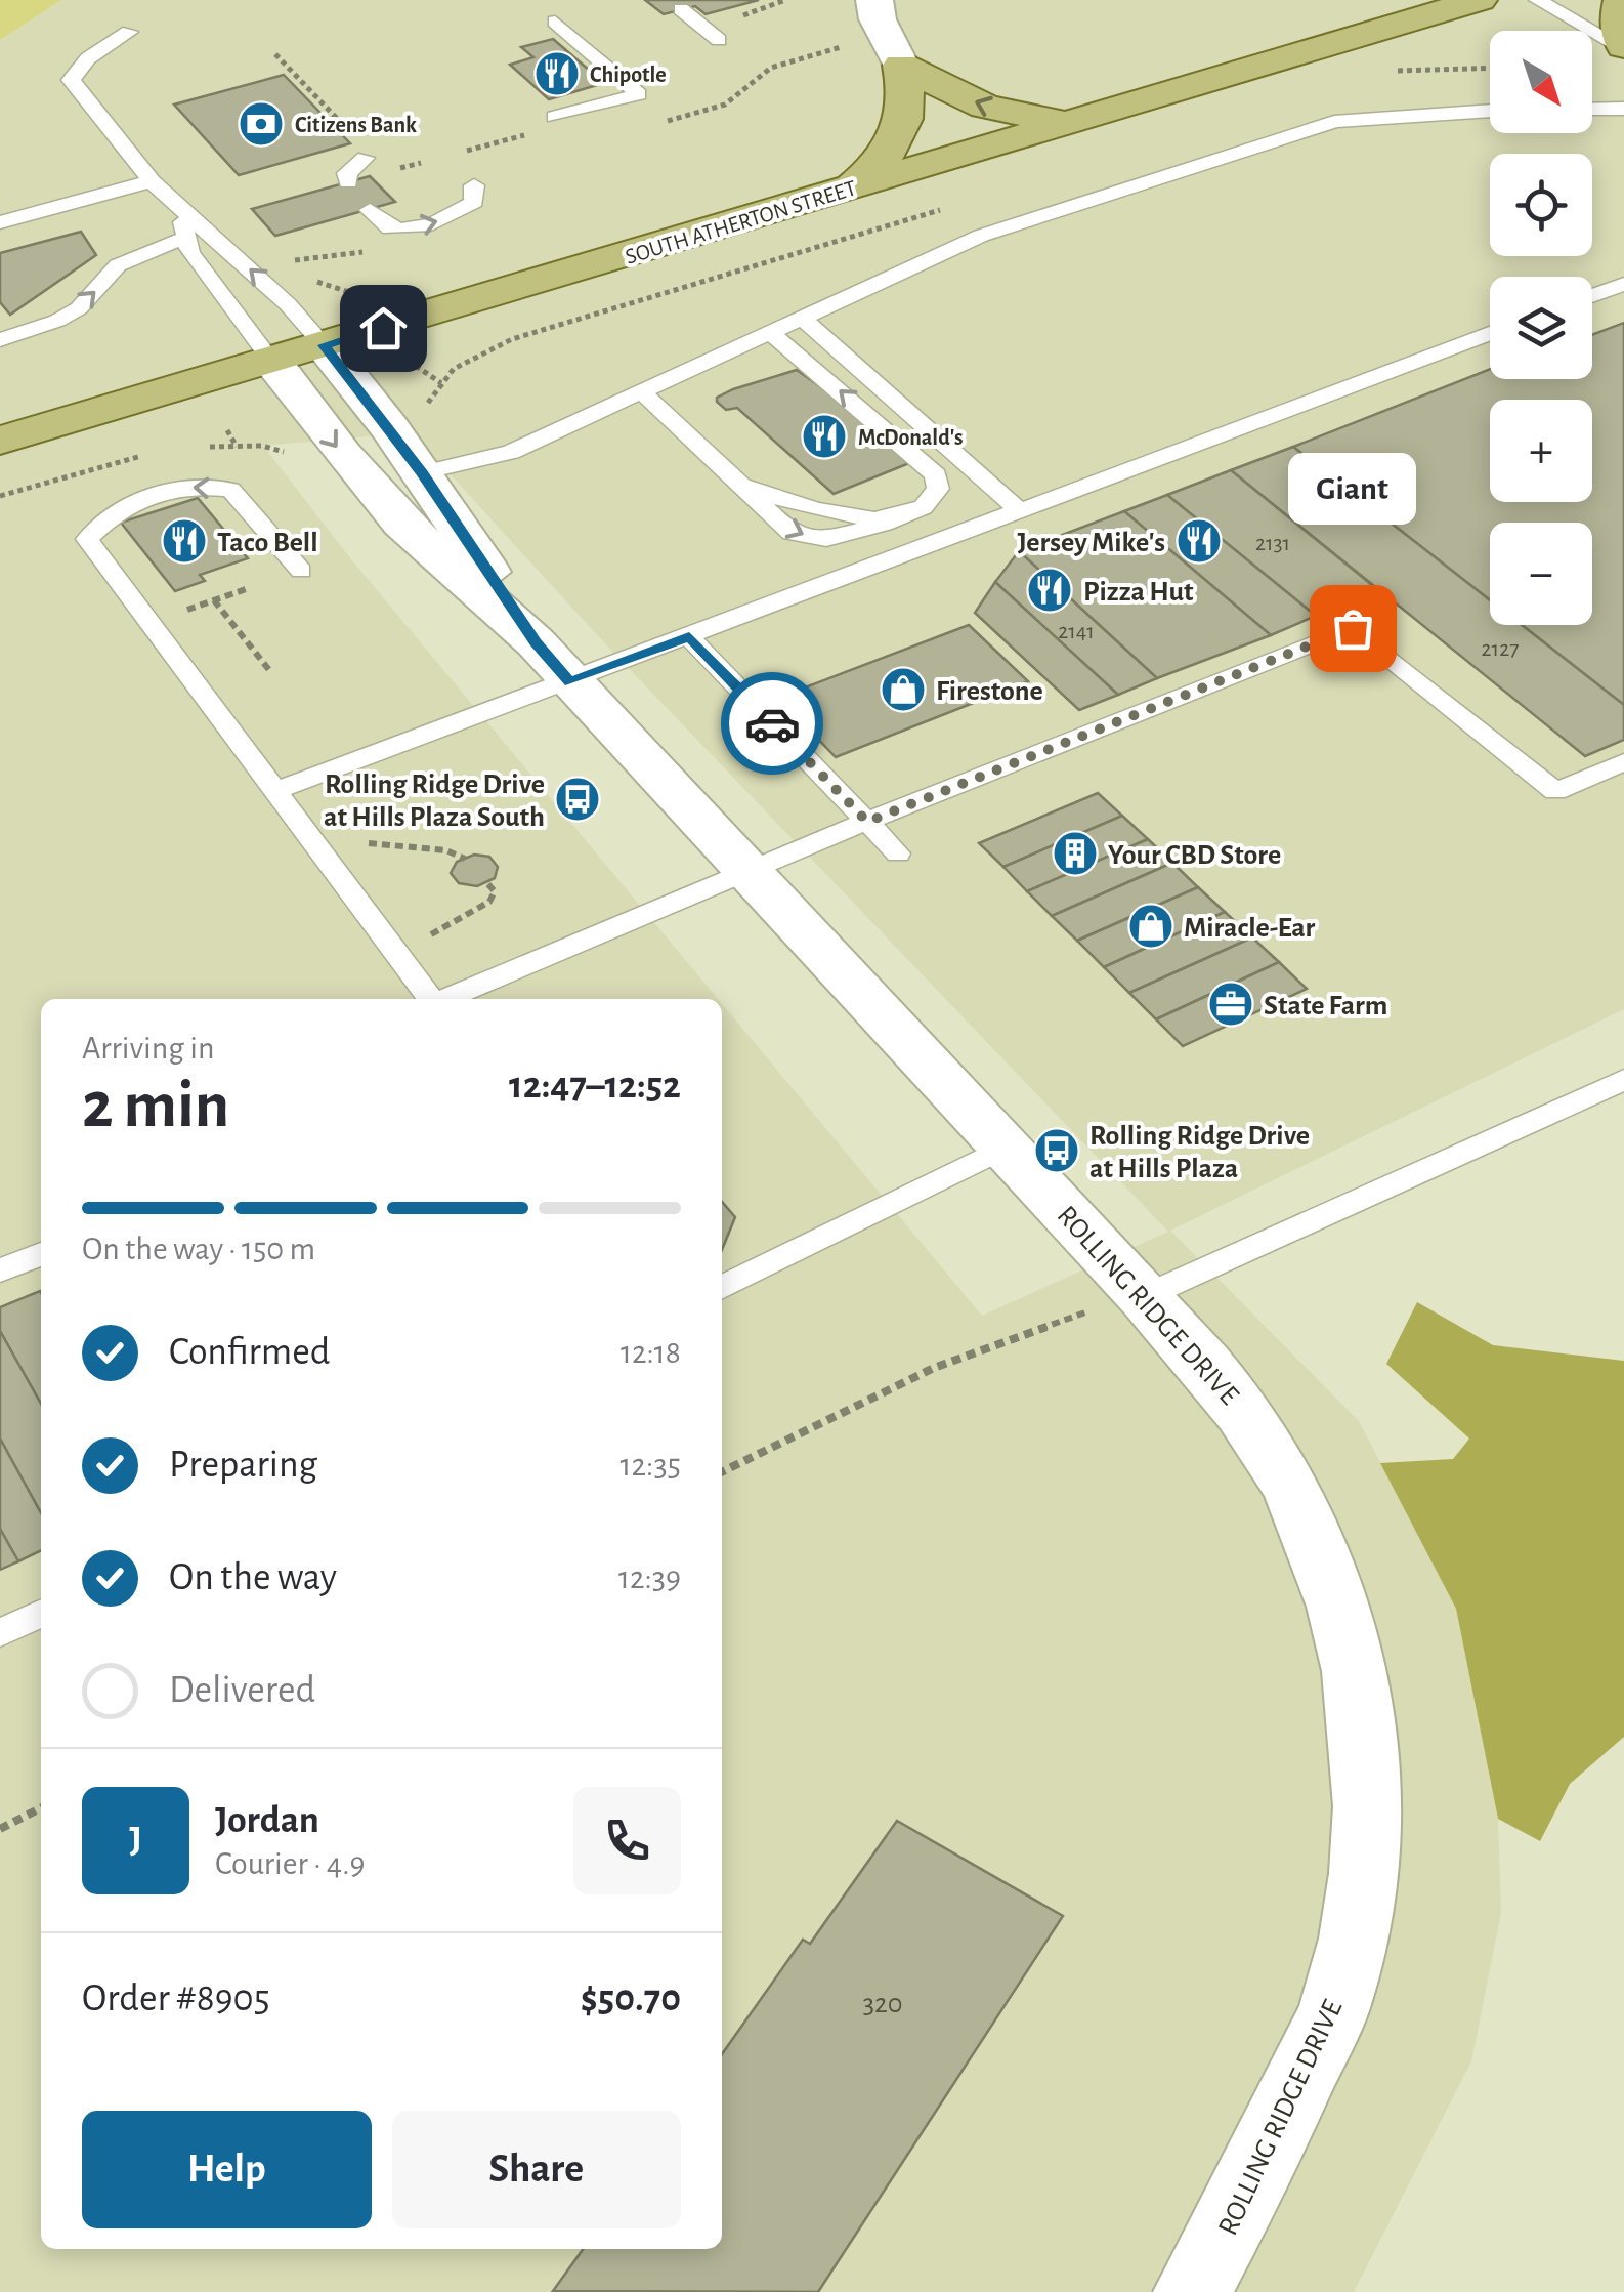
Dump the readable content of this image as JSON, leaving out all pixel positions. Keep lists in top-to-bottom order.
{
  "streets": {
    "main road": ["SOUTH ATHERTON STREET"],
    "street": ["ROLLING RIDGE DRIVE"]
  },
  "crossings": [
    ["SOUTH ATHERTON STREET", "ROLLING RIDGE DRIVE"]
  ],
  "places": {
    "restaurant": [
      "Chipotle",
      "McDonald's",
      "Taco Bell",
      "Jersey Mike's",
      "Pizza Hut"
    ],
    "bank": ["Citizens Bank"],
    "other": ["Giant"],
    "shop": ["Firestone", "Miracle-Ear"],
    "bus stop": ["Rolling Ridge Drive at Hills Plaza South", "Rolling Ridge Drive at Hills Plaza"],
    "building": ["Your CBD Store"],
    "office": ["State Farm"]
  },
  "house_numbers": [
    "2131",
    "2141",
    "2127",
    "320"
  ],
  "north": "bottom right",
  "page": {
    "map_buttons": ["+", "−"],
    "bubble": "Giant",
    "heading": ["2 min", "Arriving in", "12:47–12:52"],
    "panel": [
      "Jordan",
      "Courier · 4.9",
      "Order #8905",
      "$50.70"
    ],
    "bar": "On the way · 150 m",
    "list": [
      ["Confirmed", "12:18"],
      ["Preparing", "12:35"],
      ["On the way", "12:39"],
      "Delivered"
    ],
    "round": "J",
    "buttons": ["Help", "Share"]
  }
}
